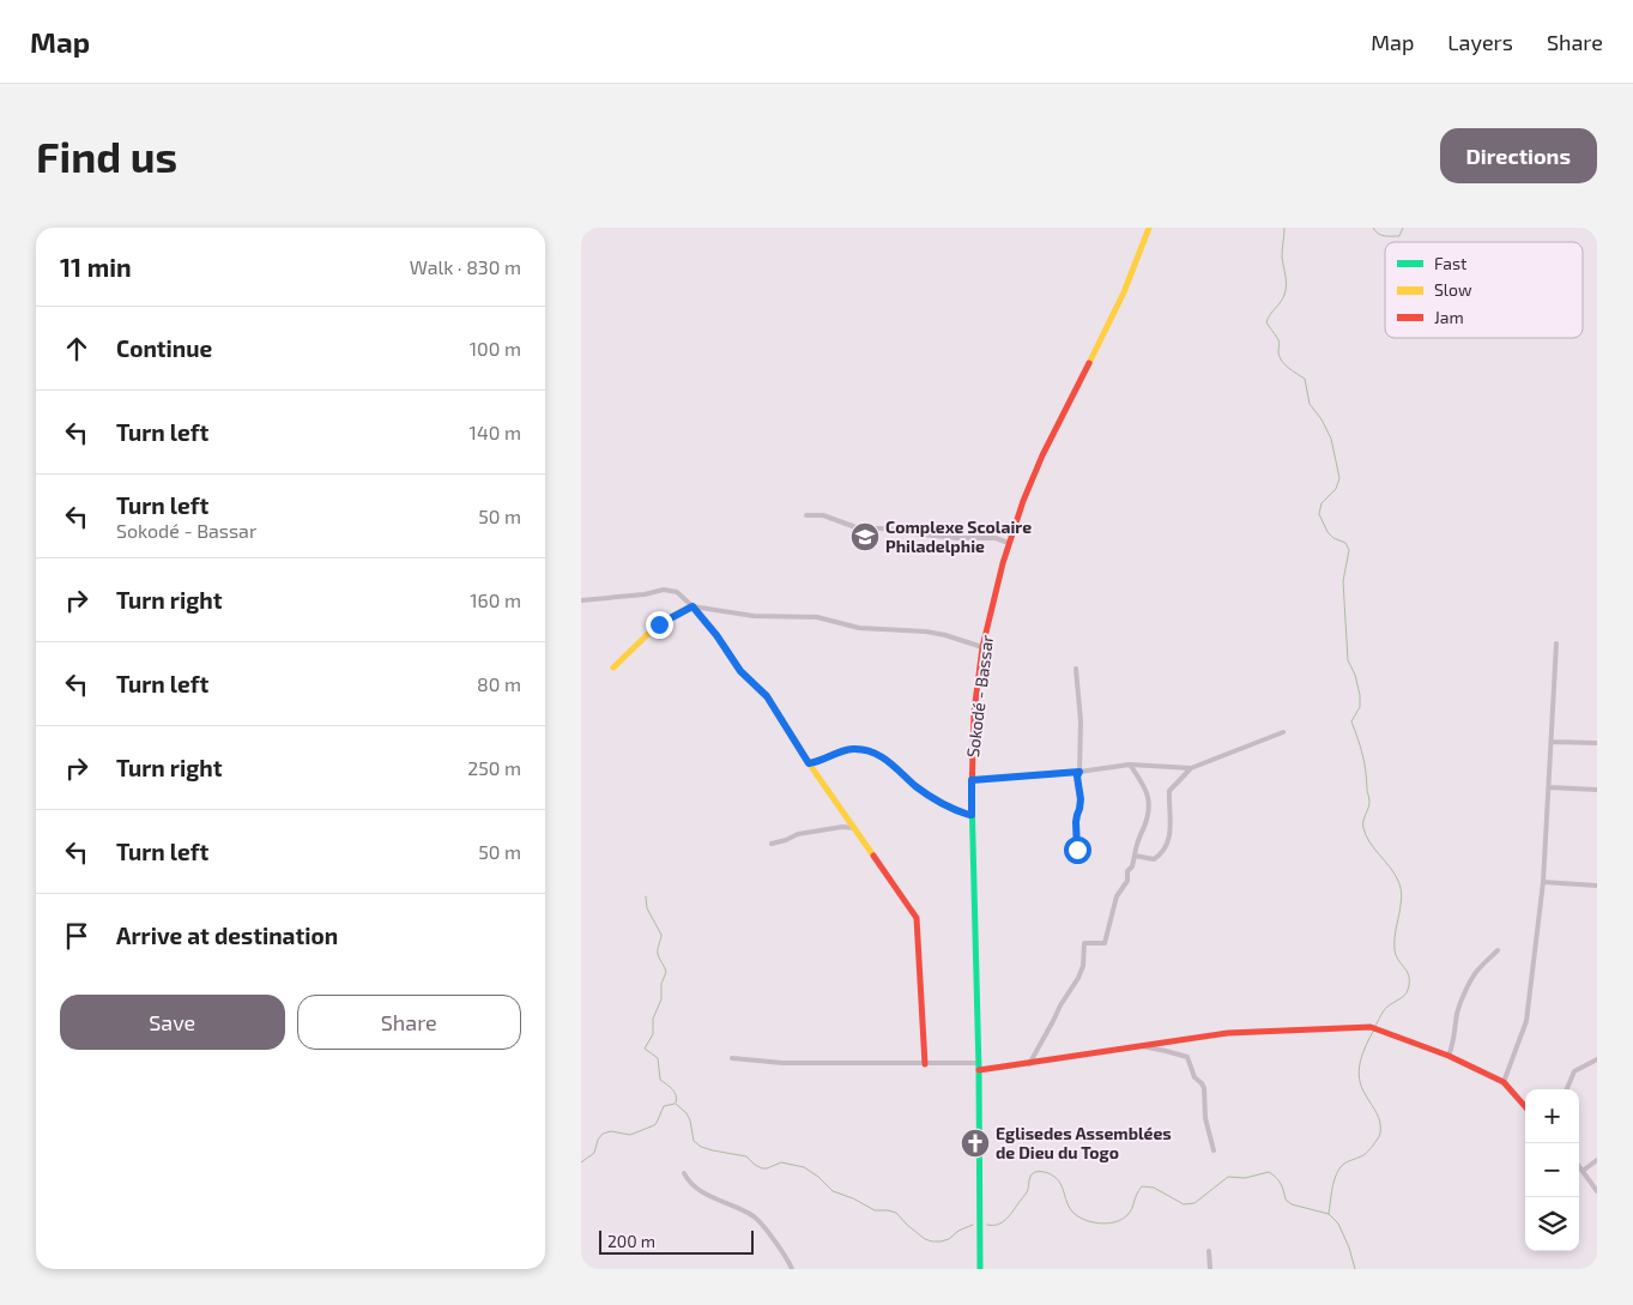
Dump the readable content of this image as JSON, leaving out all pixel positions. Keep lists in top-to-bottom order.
{
  "streets": {
    "street": ["Sokodé - Bassar"]
  },
  "places": {
    "school or university": ["Complexe Scolaire Philadelphie"],
    "church": ["Eglisedes Assemblées de Dieu du Togo"]
  },
  "legend": ["Fast", "Slow", "Jam"],
  "scale_bar": "200 m",
  "page": {
    "header": "Map",
    "nav": ["Map", "Layers", "Share"],
    "buttons": [
      "Directions",
      ["Save", "Share"]
    ],
    "title": "Find us",
    "heading": ["11 min", "Walk · 830 m"],
    "list": [
      ["Continue", "100 m"],
      ["Turn left", "140 m"],
      ["Turn left", "Sokodé - Bassar", "50 m"],
      ["Turn right", "160 m"],
      ["Turn left", "80 m"],
      ["Turn right", "250 m"],
      ["Turn left", "50 m"],
      "Arrive at destination"
    ],
    "map_buttons": ["+", "−"],
    "scale": "200 m"
  }
}
